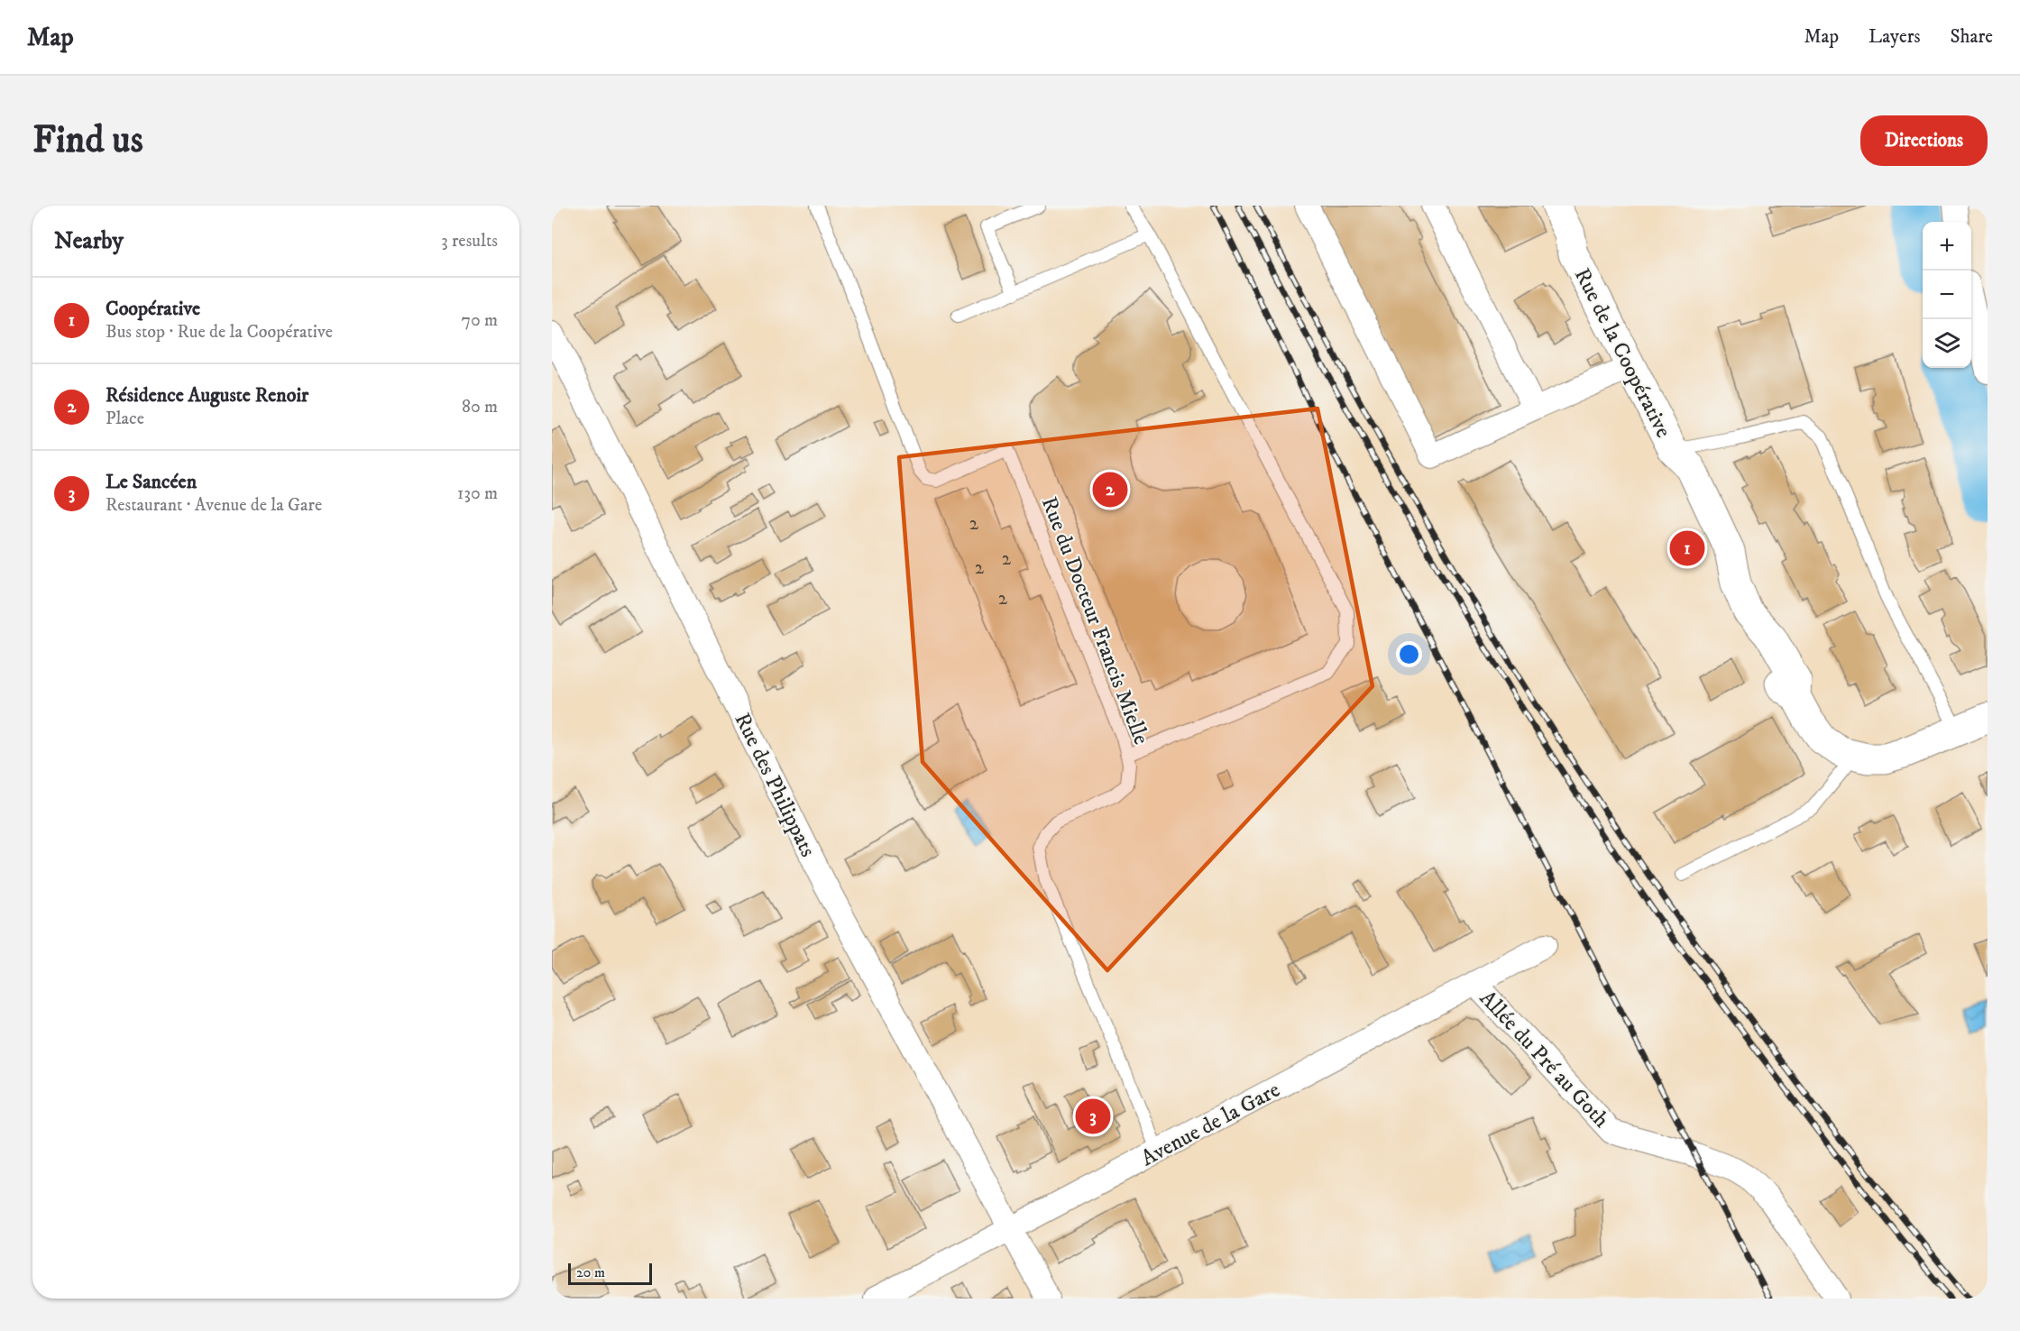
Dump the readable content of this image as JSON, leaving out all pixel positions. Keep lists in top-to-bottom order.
{
  "streets": {
    "street": [
      "Rue de la Coopérative",
      "Rue des Philippats",
      "Allée du Pré au Goth",
      "Avenue de la Gare"
    ],
    "lane": ["Rue du Docteur Francis Mielle"]
  },
  "crossings": [
    ["Rue du Docteur Francis Mielle", "Avenue de la Gare"],
    ["Rue des Philippats", "Avenue de la Gare"],
    ["Allée du Pré au Goth", "Avenue de la Gare"]
  ],
  "house_numbers": [
    "2",
    "2",
    "2",
    "2"
  ],
  "scale_bar": "20 m",
  "page": {
    "header": "Map",
    "nav": ["Map", "Layers", "Share"],
    "buttons": "Directions",
    "title": "Find us",
    "heading": ["Nearby", "3 results"],
    "map_buttons": ["+", "−"],
    "list": [
      {
        "mark": "1",
        "name": "Coopérative",
        "note": "Bus stop · Rue de la Coopérative",
        "value": "70 m"
      },
      {
        "mark": "2",
        "name": "Résidence Auguste Renoir",
        "note": "Place",
        "value": "80 m"
      },
      {
        "mark": "3",
        "name": "Le Sancéen",
        "note": "Restaurant · Avenue de la Gare",
        "value": "130 m"
      }
    ],
    "pins": ["2", "1", "3"],
    "scale": "20 m"
  }
}
